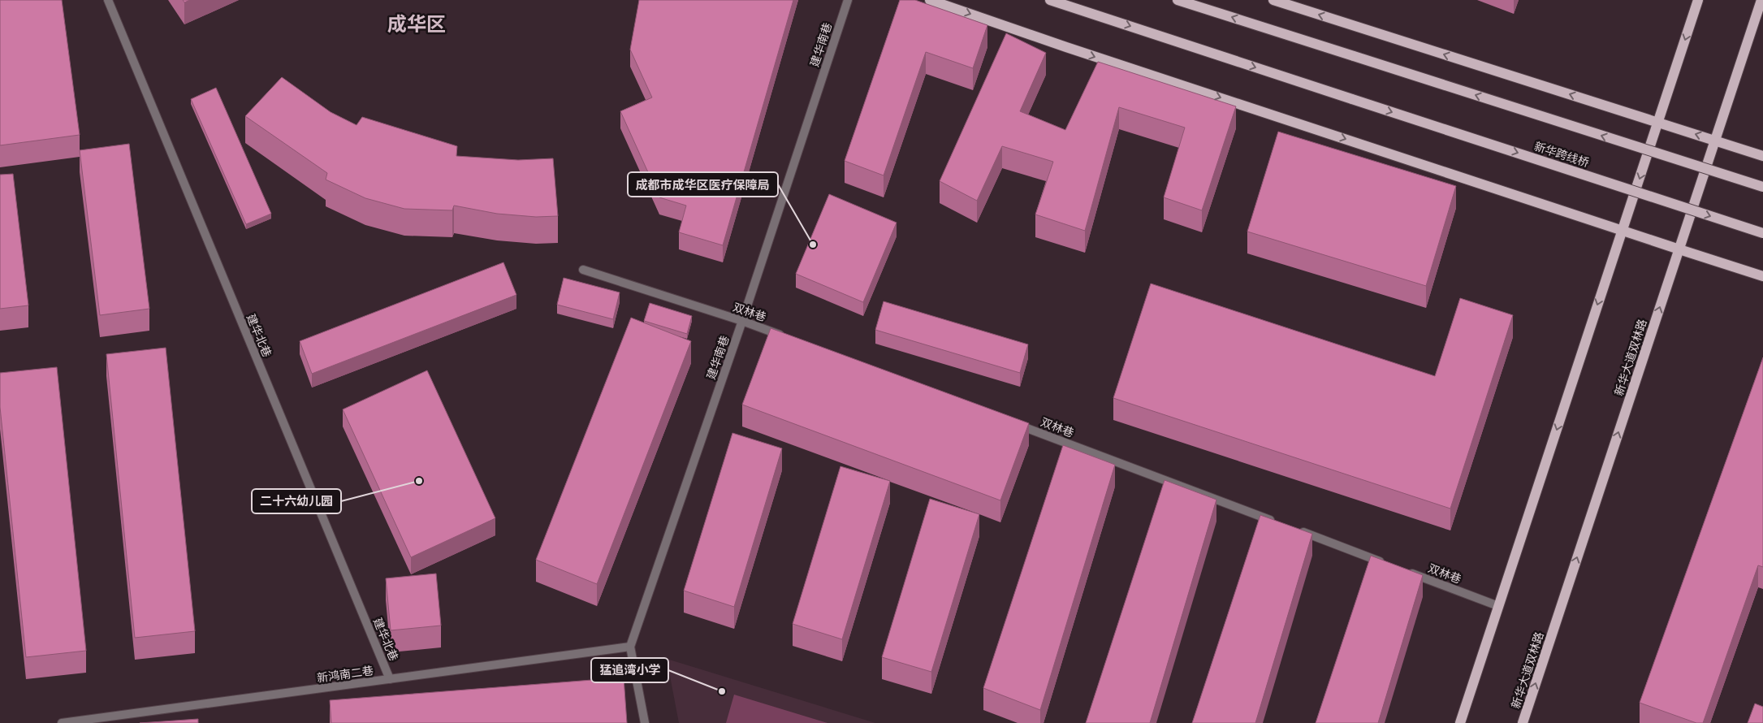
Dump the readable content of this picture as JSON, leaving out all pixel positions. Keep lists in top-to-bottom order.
{
  "streets": {
    "main road": ["新华跨线桥", "新华大道双林路"],
    "street": [
      "建华南巷",
      "双林巷",
      "建华北巷",
      "新鸿南二巷"
    ]
  },
  "crossings": [
    ["建华南巷", "双林巷"],
    ["建华南巷", "新鸿南二巷"],
    ["建华北巷", "新鸿南二巷"]
  ],
  "districts": ["成华区"],
  "places": ["成都市成华区医疗保障局", "二十六幼儿园", "猛追湾小学"]
}
